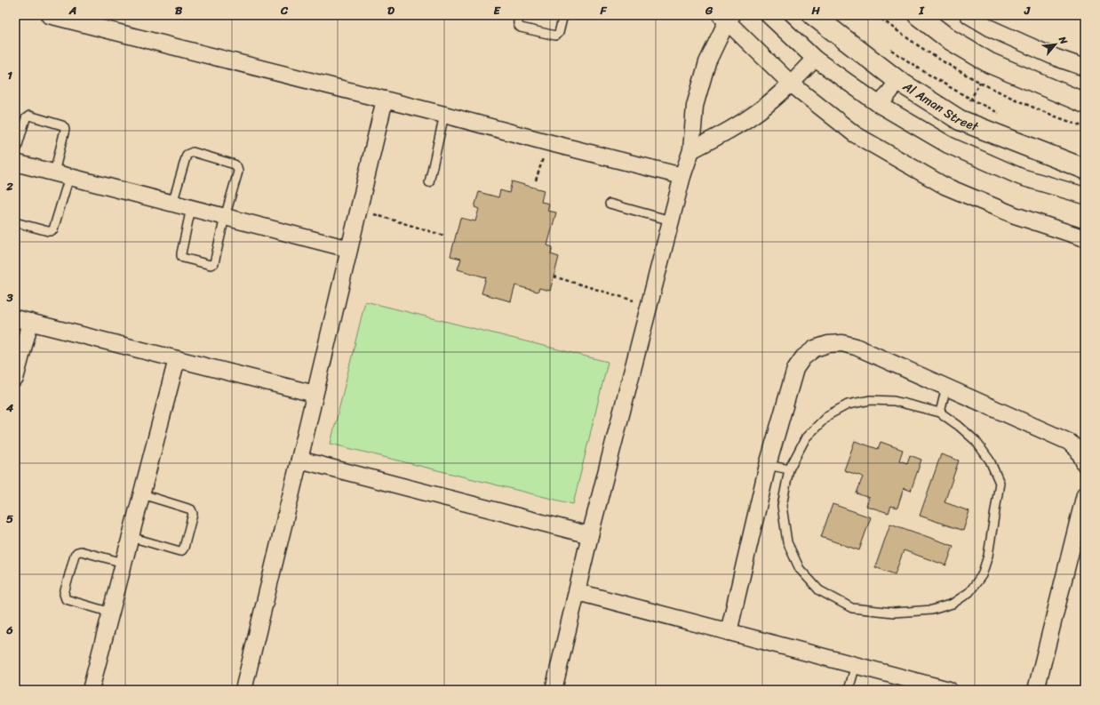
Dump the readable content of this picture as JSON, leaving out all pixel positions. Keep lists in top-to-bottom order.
{
  "streets": {
    "street": ["Al Aman Street"]
  },
  "north": "top right",
  "grid": {
    "columns": [
      "A",
      "B",
      "C",
      "D",
      "E",
      "F",
      "G",
      "H",
      "I",
      "J"
    ],
    "rows": [
      "1",
      "2",
      "3",
      "4",
      "5",
      "6"
    ]
  }
}
